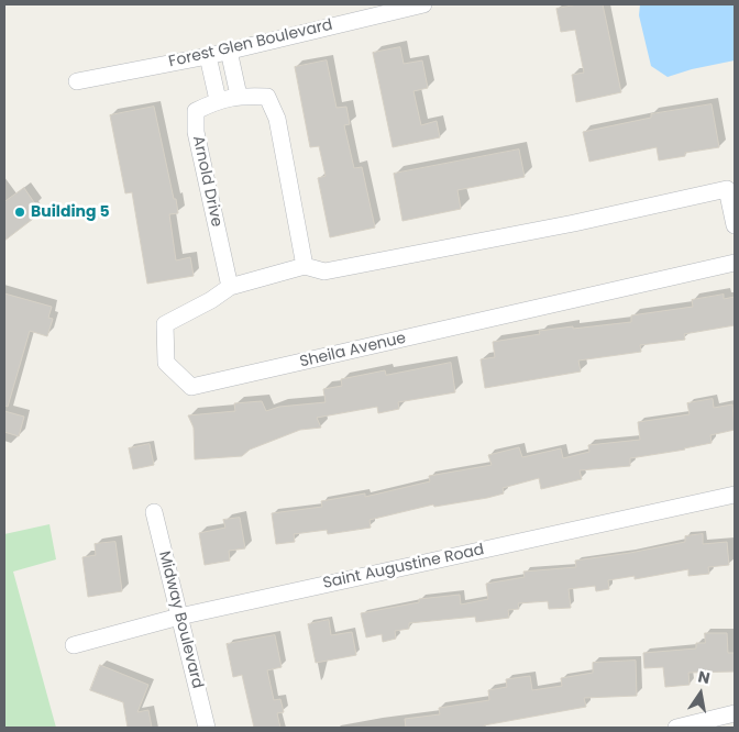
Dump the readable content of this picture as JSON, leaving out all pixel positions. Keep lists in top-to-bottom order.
{
  "streets": {
    "street": [
      "Forest Glen Boulevard",
      "Arnold Drive",
      "Sheila Avenue",
      "Saint Augustine Road",
      "Midway Boulevard"
    ]
  },
  "crossings": [
    ["Arnold Drive", "Sheila Avenue"],
    ["Saint Augustine Road", "Midway Boulevard"]
  ],
  "places": ["Building 5"],
  "north": "top"
}
